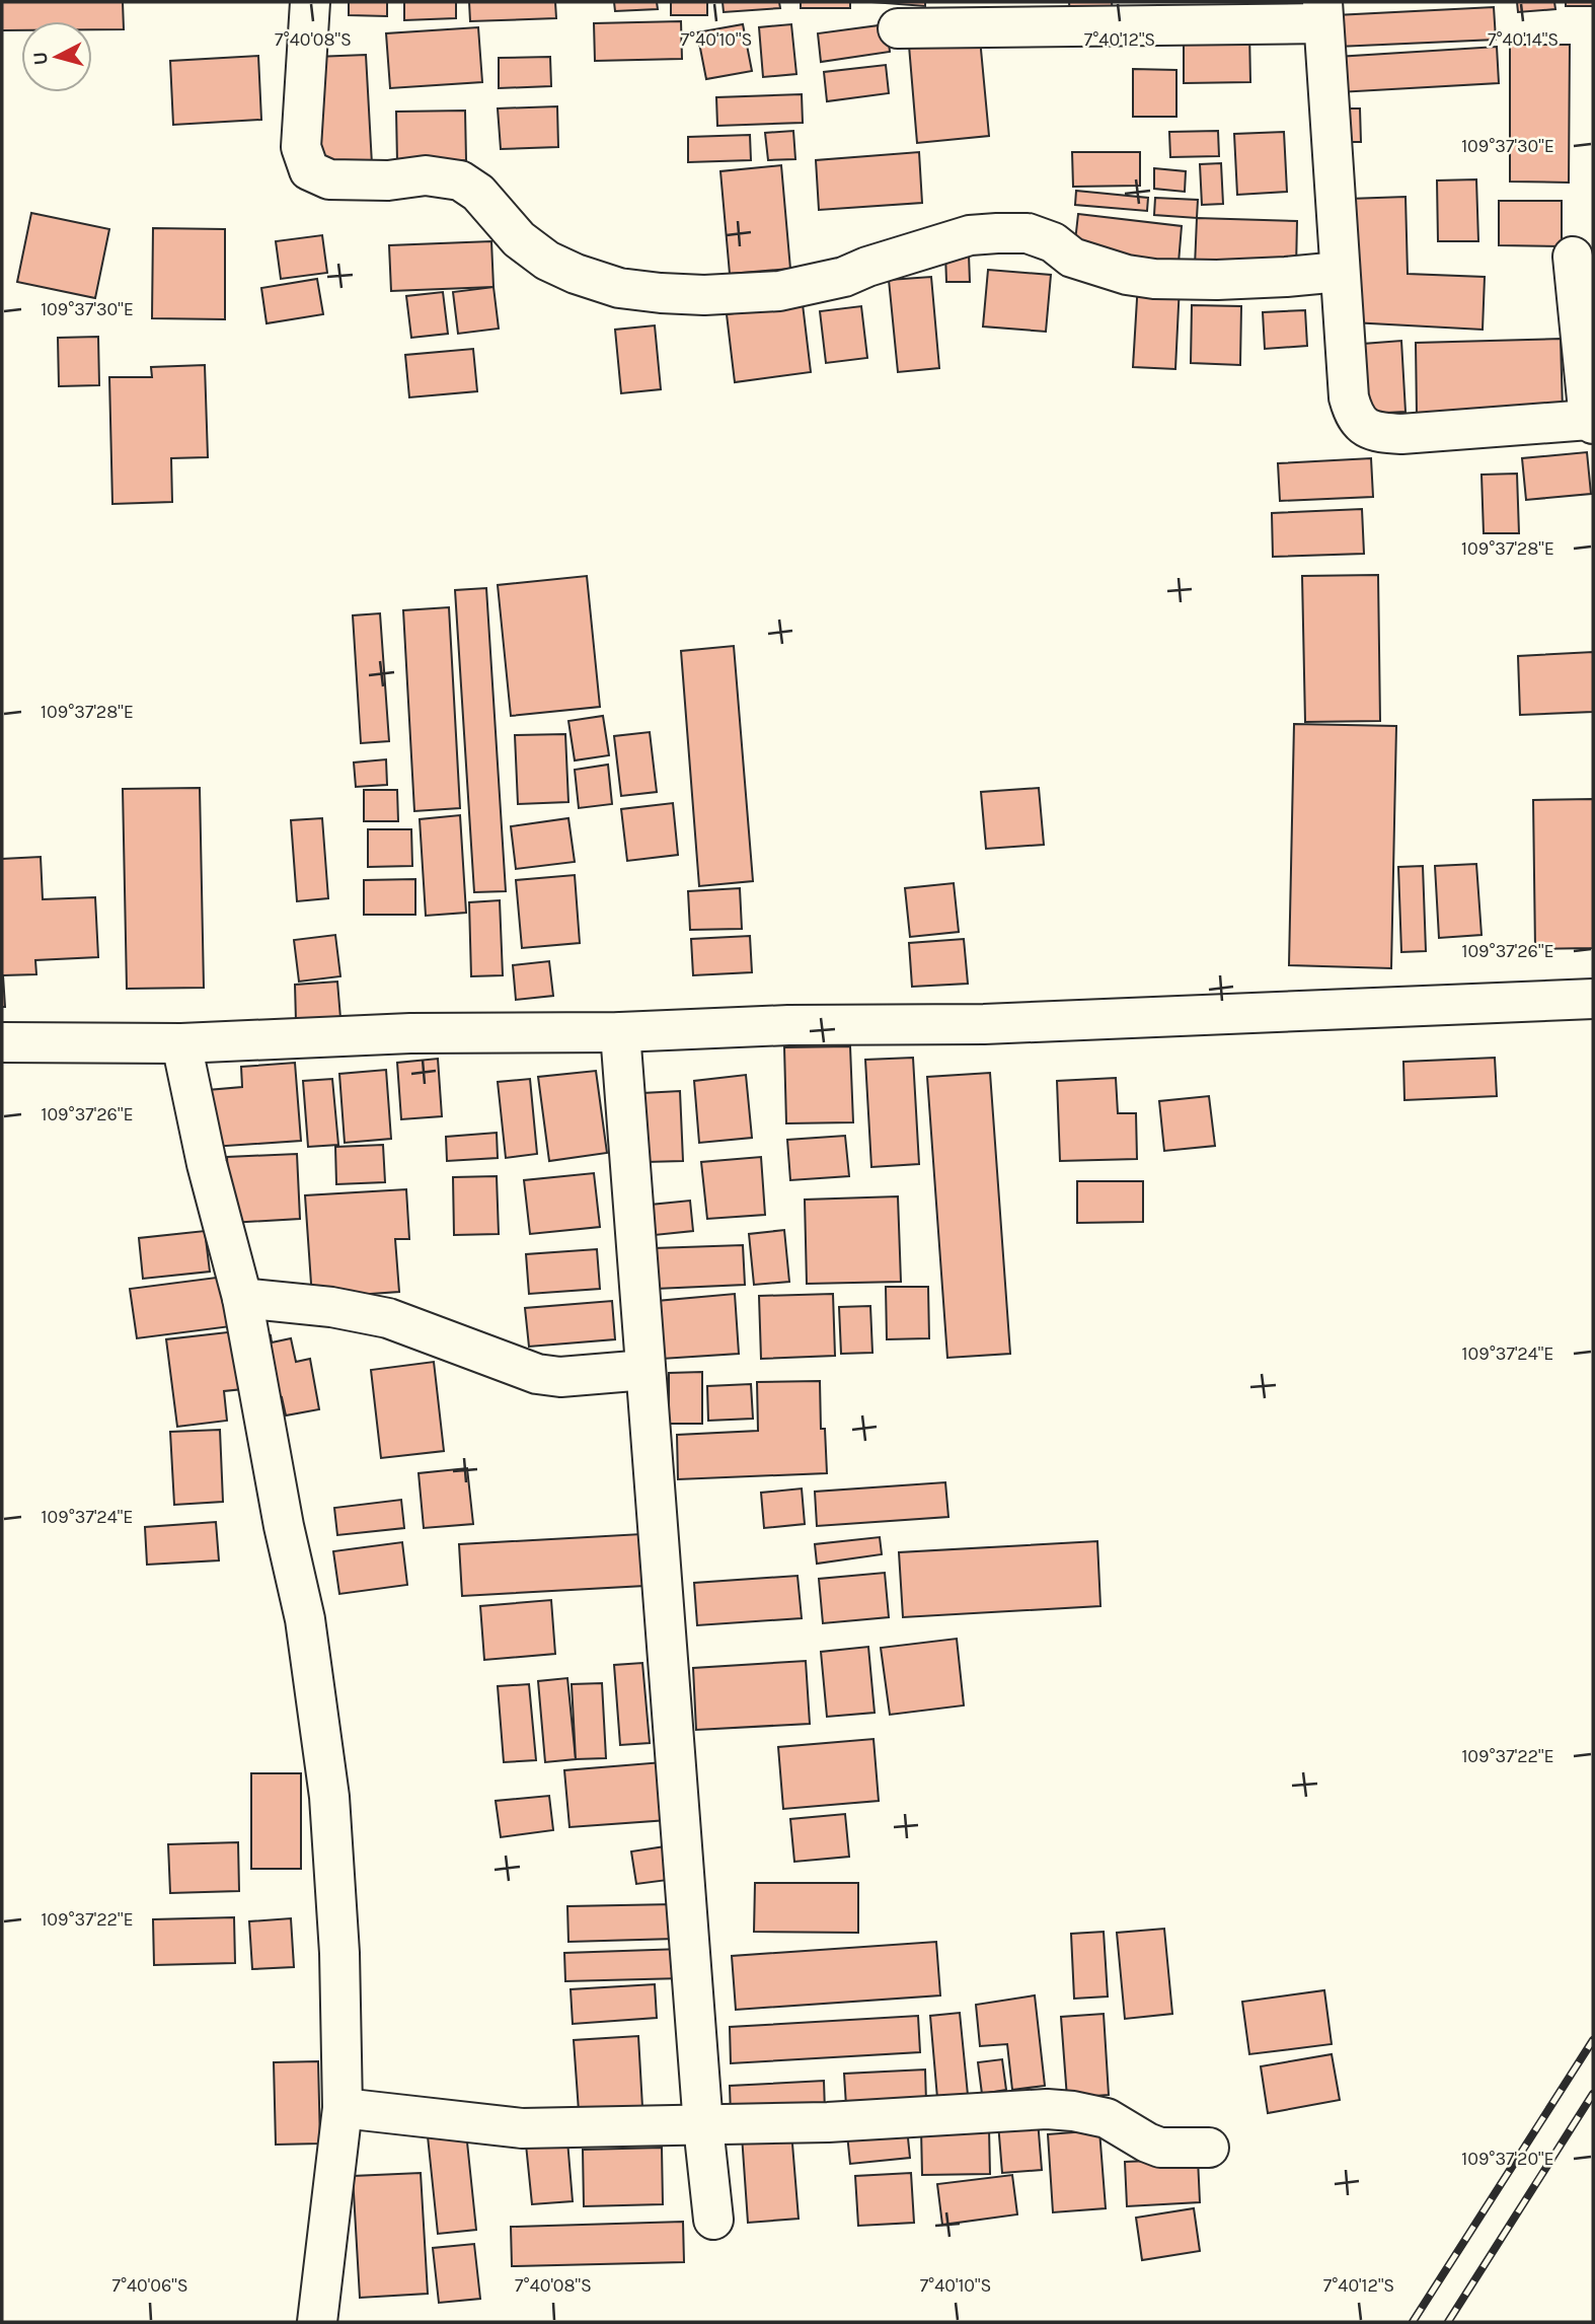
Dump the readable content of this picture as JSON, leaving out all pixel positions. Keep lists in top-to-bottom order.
{
  "north": "left",
  "coordinates": [
    "7°40'08\"S",
    "7°40'10\"S",
    "7°40'12\"S",
    "7°40'14\"S",
    "109°37'30\"E",
    "109°37'28\"E",
    "109°37'26\"E",
    "109°37'24\"E",
    "109°37'22\"E",
    "109°37'20\"E",
    "7°40'06\"S"
  ]
}
